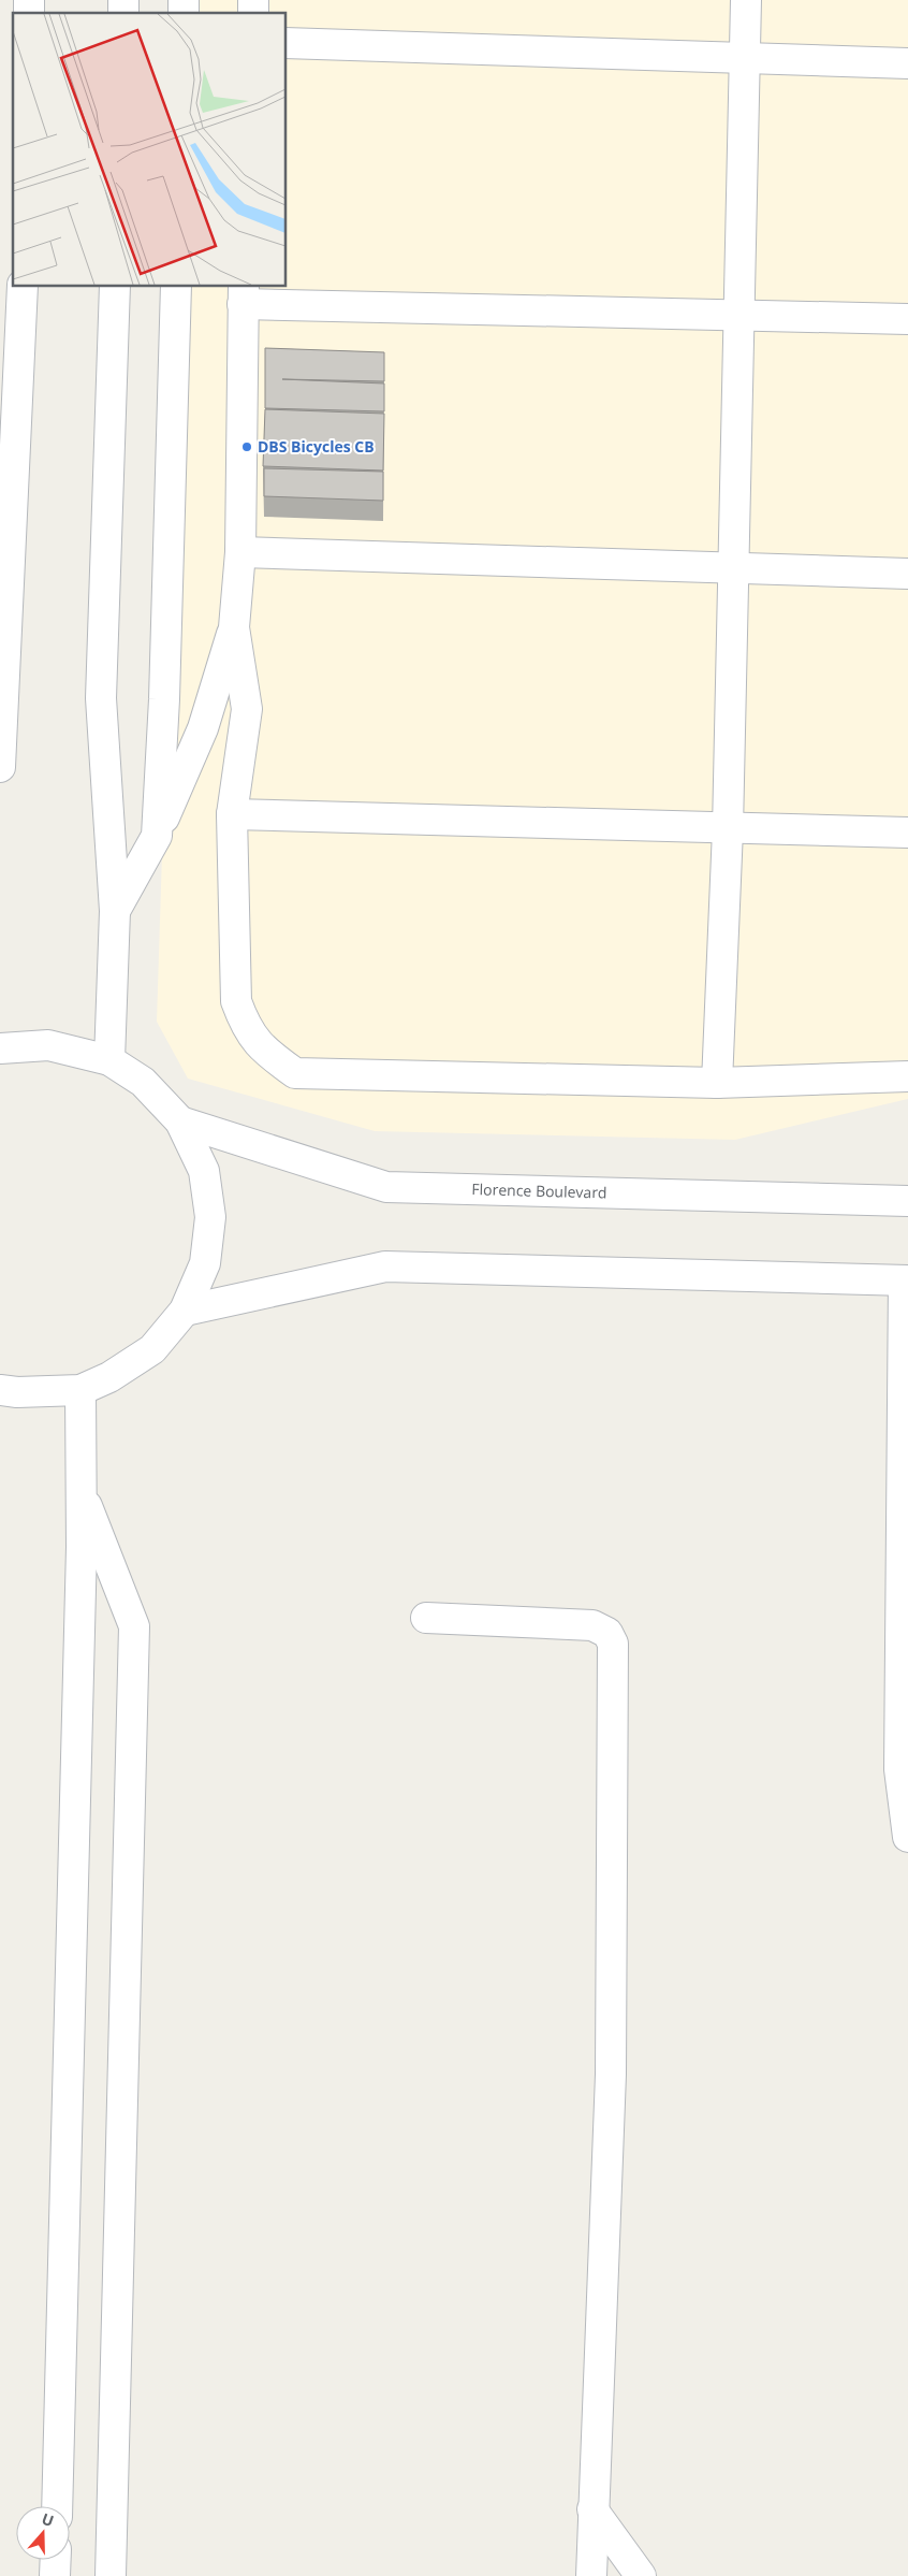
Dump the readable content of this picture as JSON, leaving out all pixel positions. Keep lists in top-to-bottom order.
{
  "streets": {
    "street": ["Florence Boulevard"]
  },
  "places": ["DBS Bicycles CB"],
  "north": "top"
}
